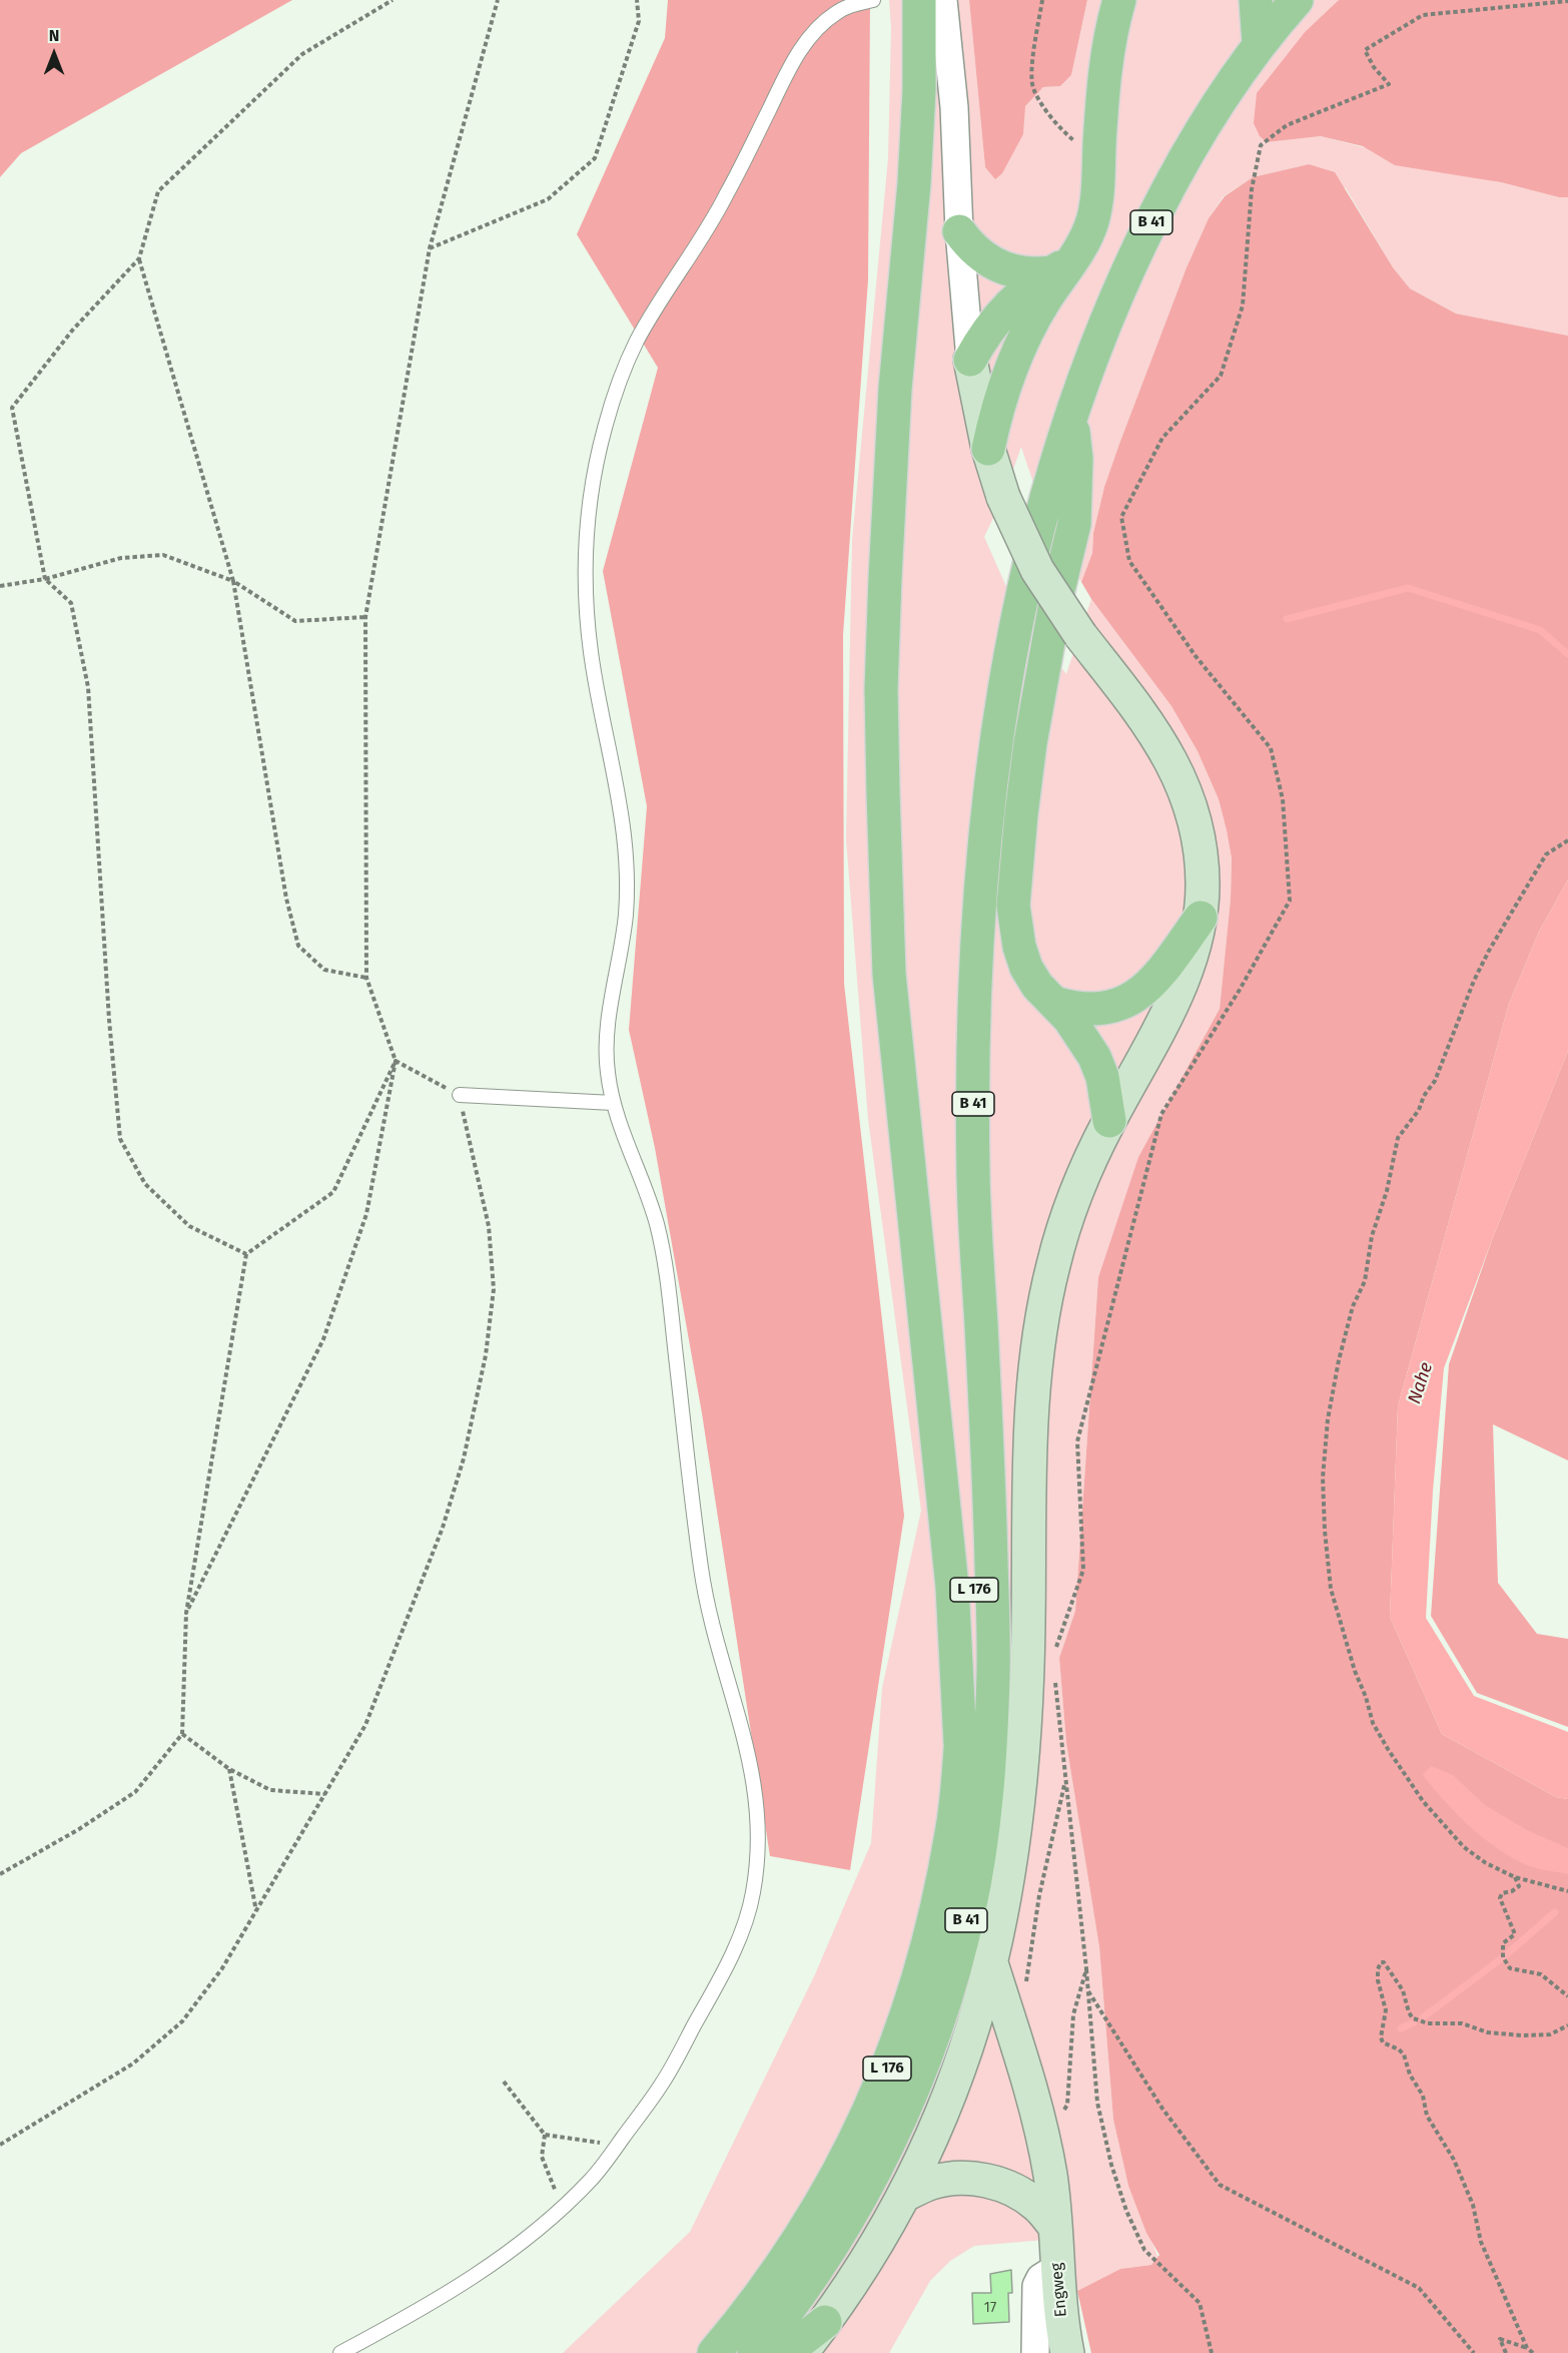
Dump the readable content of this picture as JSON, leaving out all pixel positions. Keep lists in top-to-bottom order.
{
  "streets": {
    "main road": ["B 41", "L 176", "Engweg"]
  },
  "crossings": [
    ["B 41", "L 176"]
  ],
  "water": ["Nahe"],
  "house_numbers": ["17"],
  "north": "top"
}
